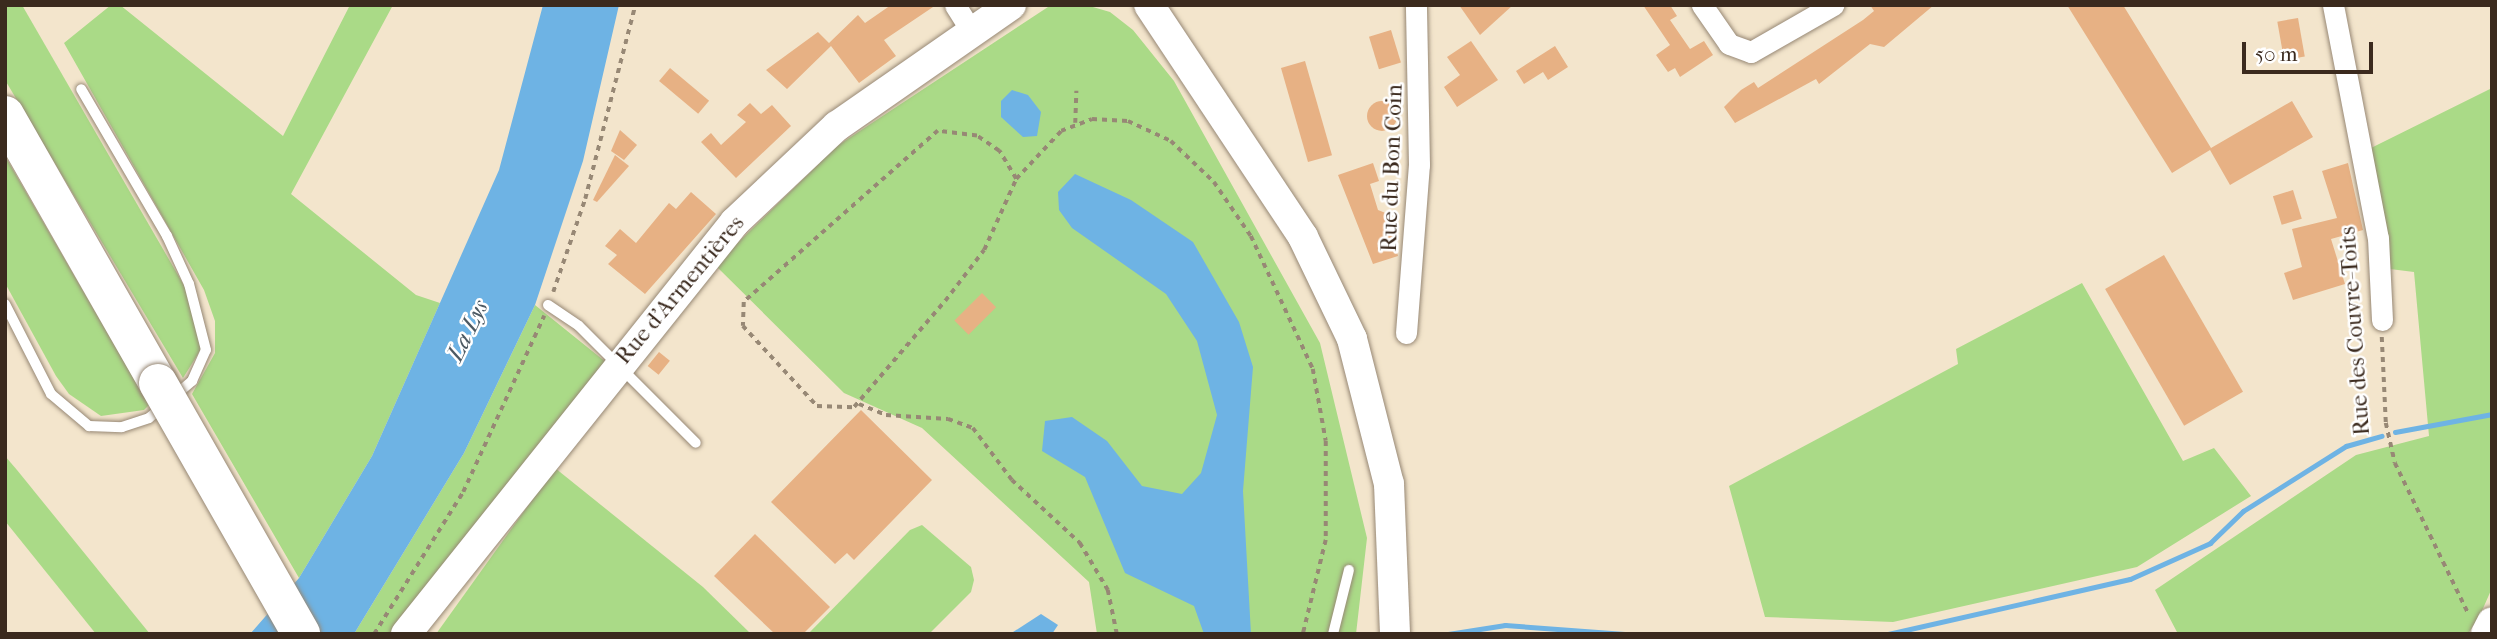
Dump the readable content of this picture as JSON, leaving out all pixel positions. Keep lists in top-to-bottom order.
{
  "streets": {
    "main road": ["Rue d'Armentières"],
    "street": ["Rue du Bon Coin", "Rue des Couvre-Toits"]
  },
  "water": ["La Lys"],
  "scale_bar": "50 m"
}
